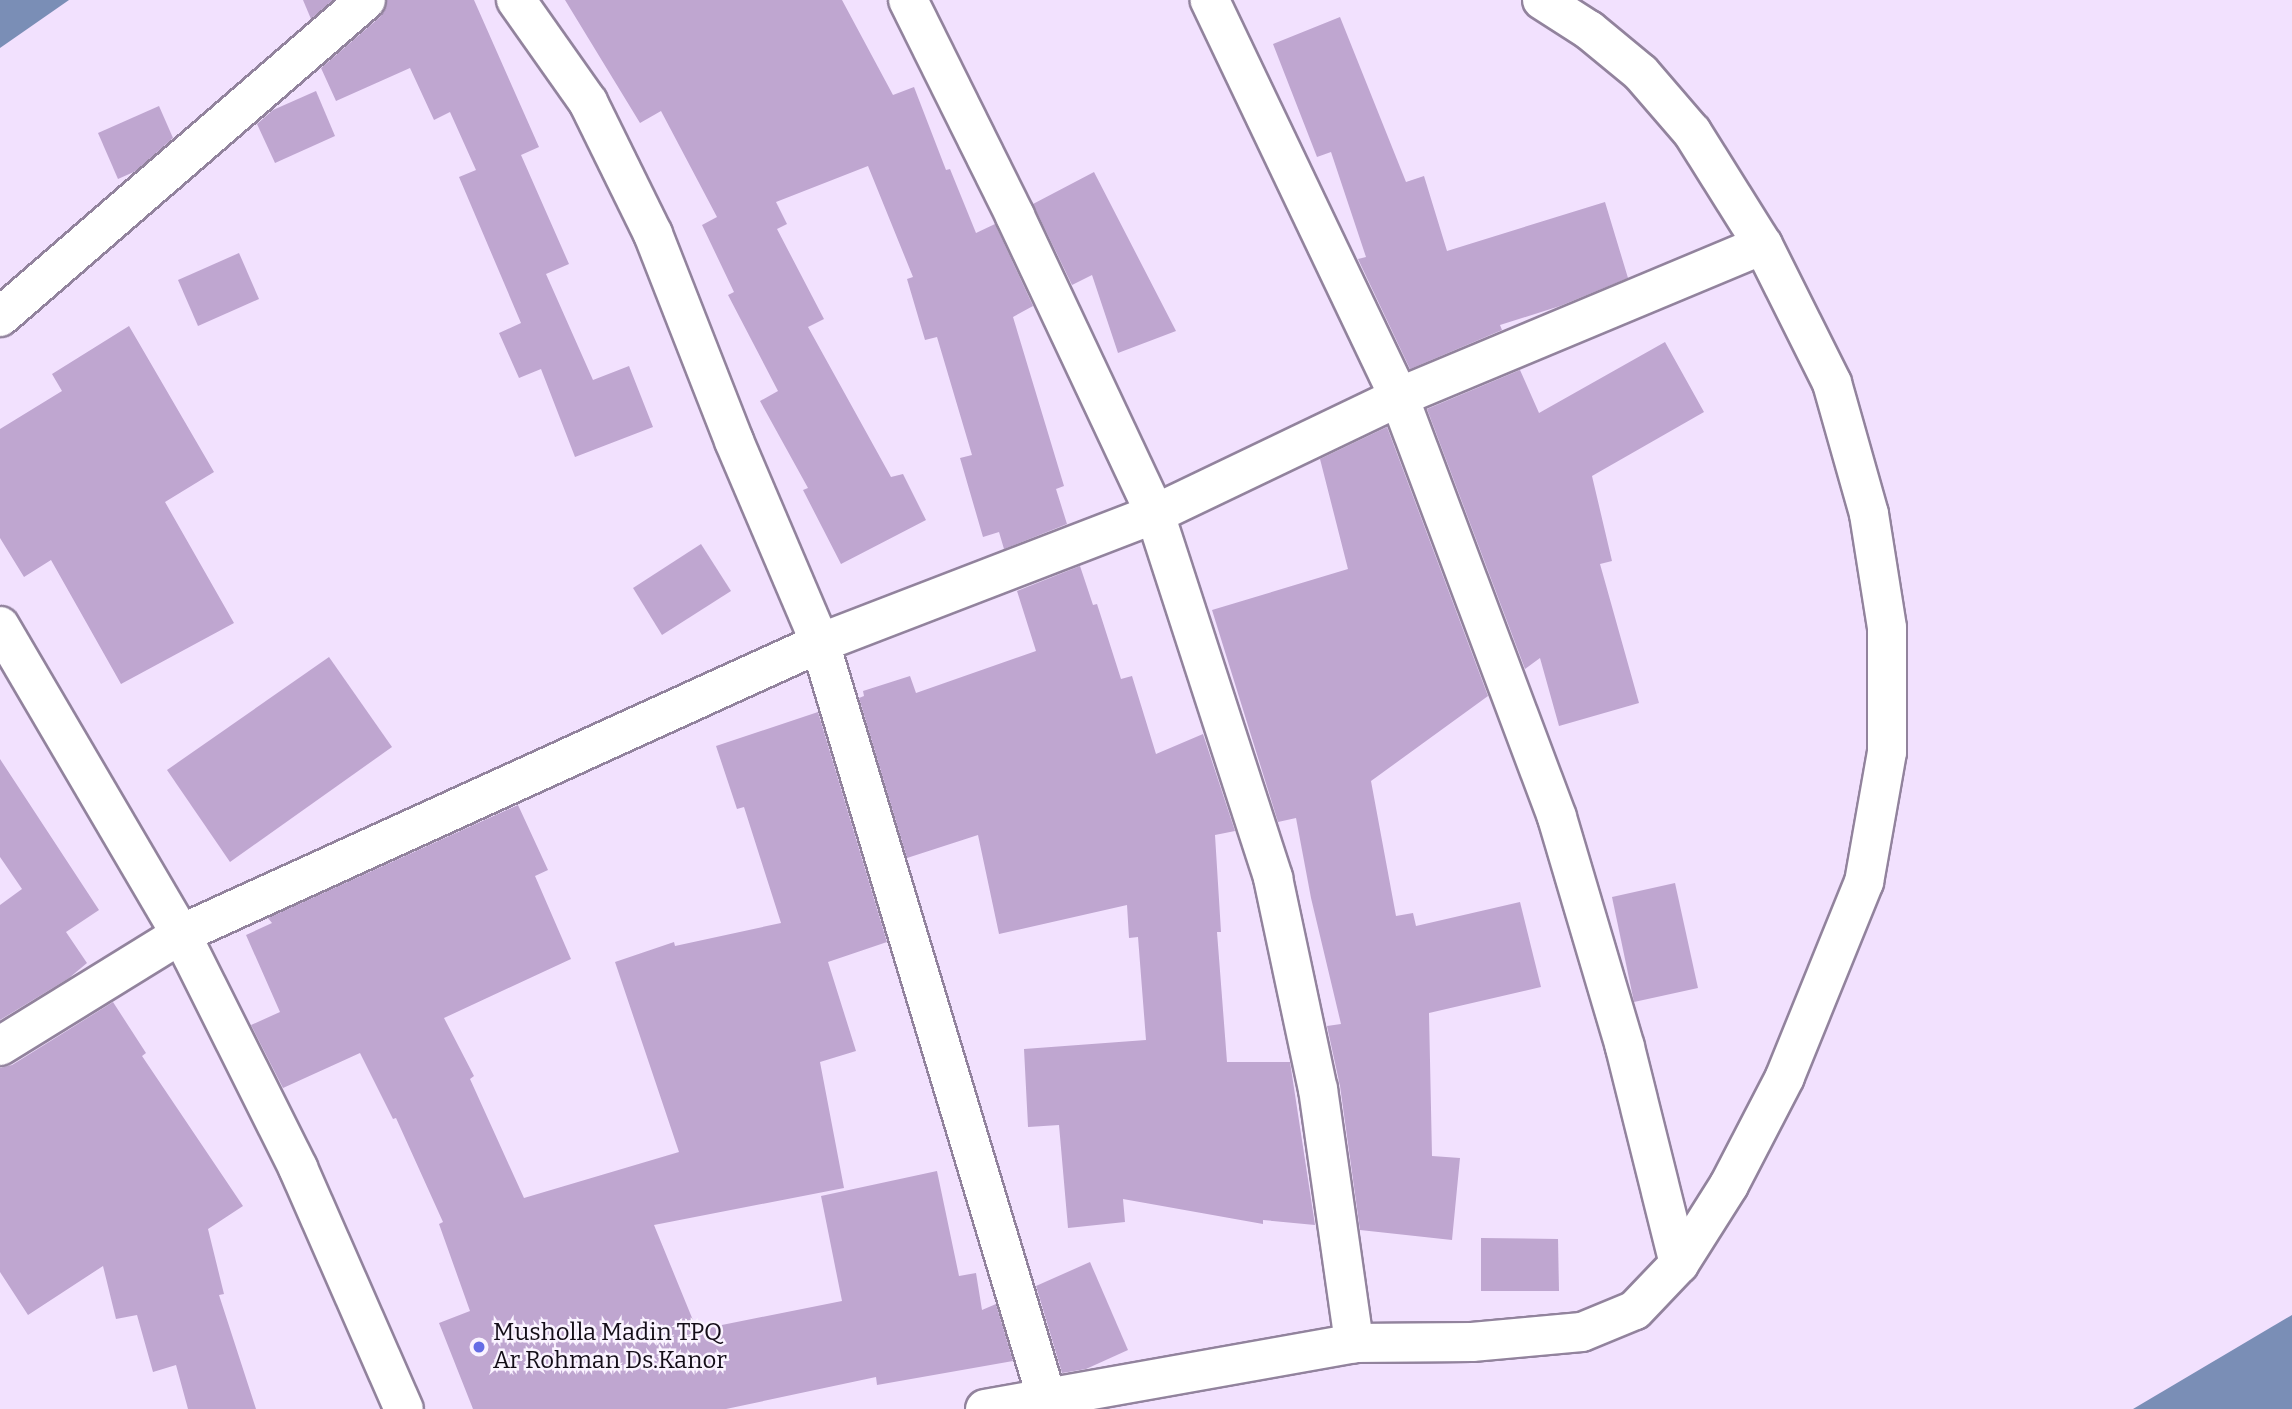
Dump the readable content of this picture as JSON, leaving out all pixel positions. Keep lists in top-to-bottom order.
{
  "places": ["Musholla Madin TPQ Ar Rohman Ds.Kanor"]
}
